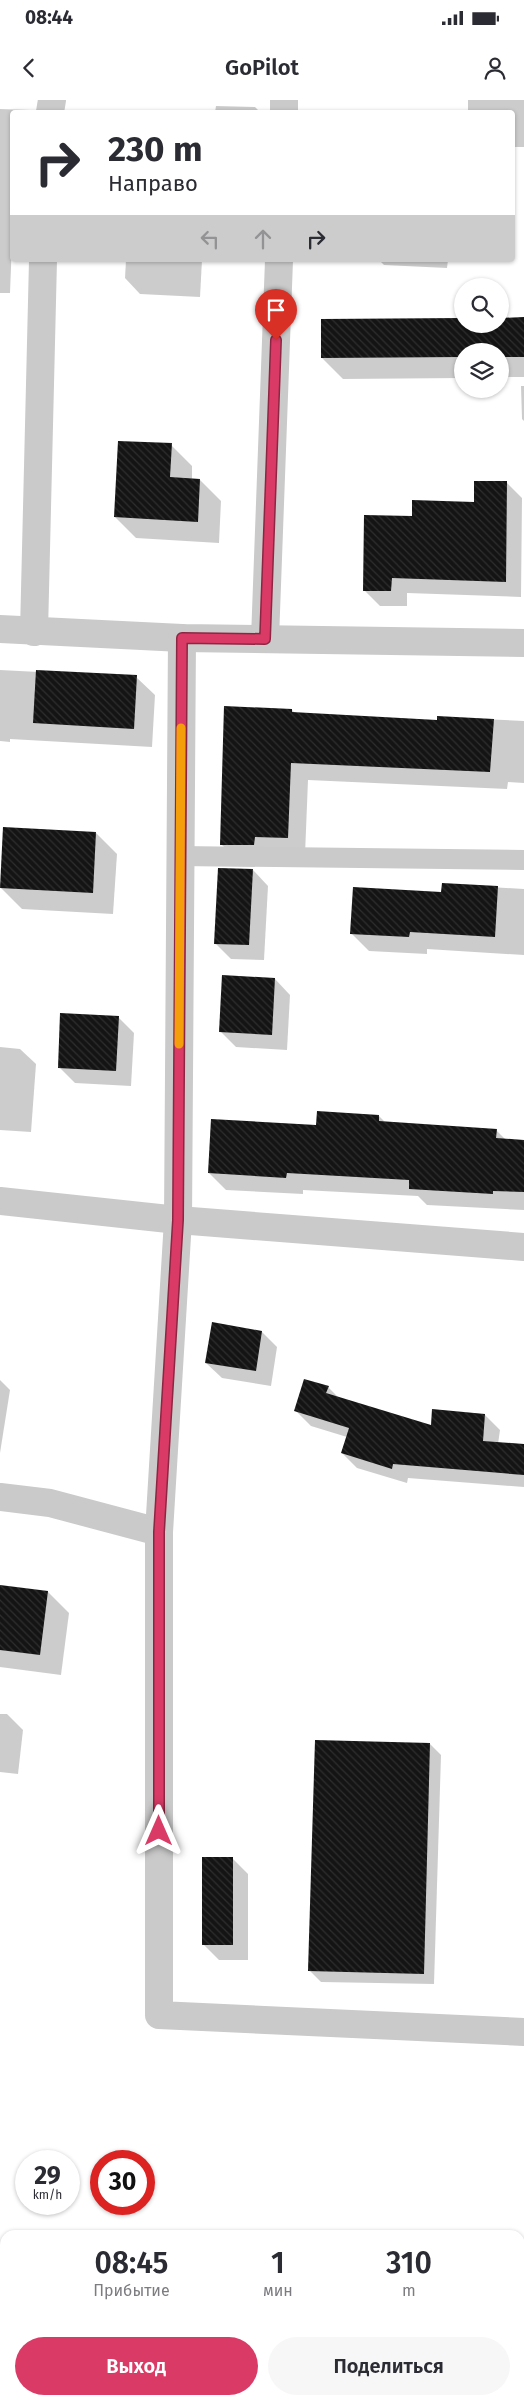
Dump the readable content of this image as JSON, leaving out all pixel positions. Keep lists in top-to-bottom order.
{
  "page": {
    "status": "08:44",
    "header": "GoPilot",
    "turn": ["230 m", "Направо"],
    "speed": "29 km/h",
    "limit": "30",
    "eta": [
      "08:45",
      "Прибытие",
      "1",
      "мин",
      "310",
      "m"
    ],
    "buttons": ["Выход", "Поделиться"]
  }
}
